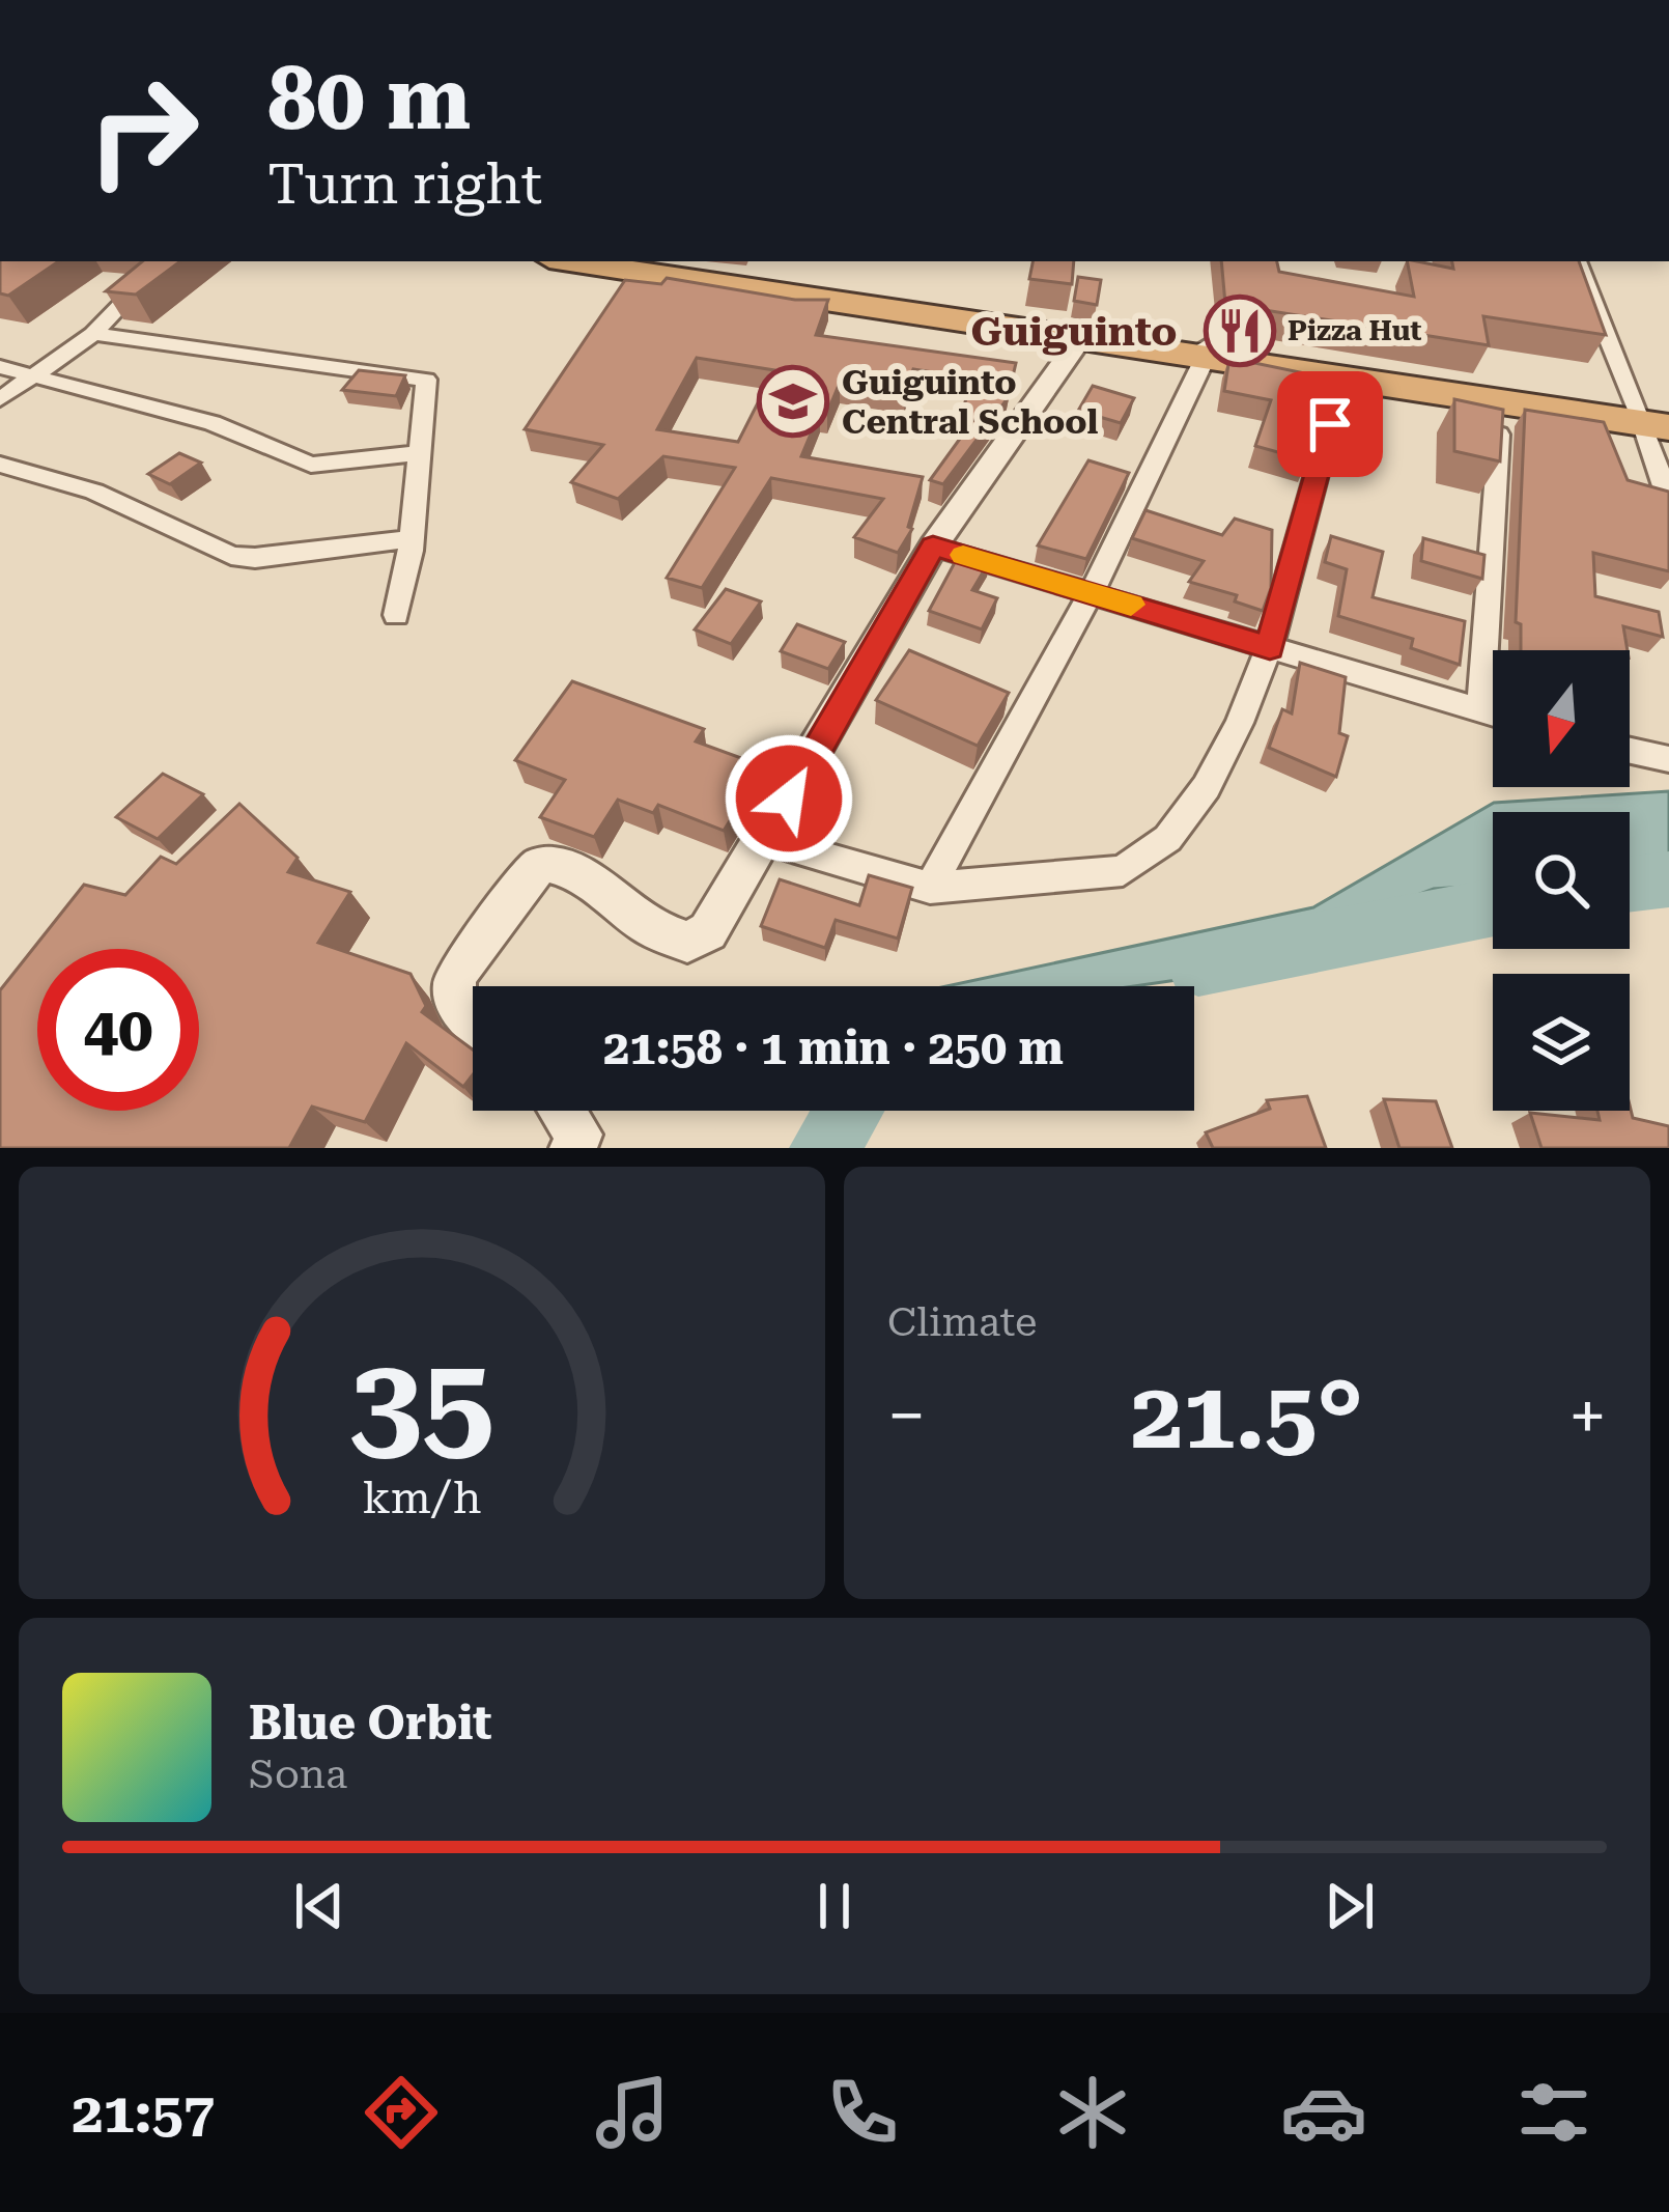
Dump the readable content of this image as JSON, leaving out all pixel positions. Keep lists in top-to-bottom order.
{
  "districts": ["Guiguinto"],
  "places": {
    "restaurant": ["Pizza Hut"],
    "school or university": ["Guiguinto Central School"]
  },
  "north": "bottom",
  "page": {
    "turn": ["80 m", "Turn right"],
    "limit": "40",
    "trip": "21:58 · 1 min · 250 m",
    "tile": "Climate",
    "heat": ["−", "21.5°", "+"],
    "song": ["Blue Orbit", "Sona"],
    "tabs": "21:57",
    "gauge": ["35", "km/h"]
  }
}
